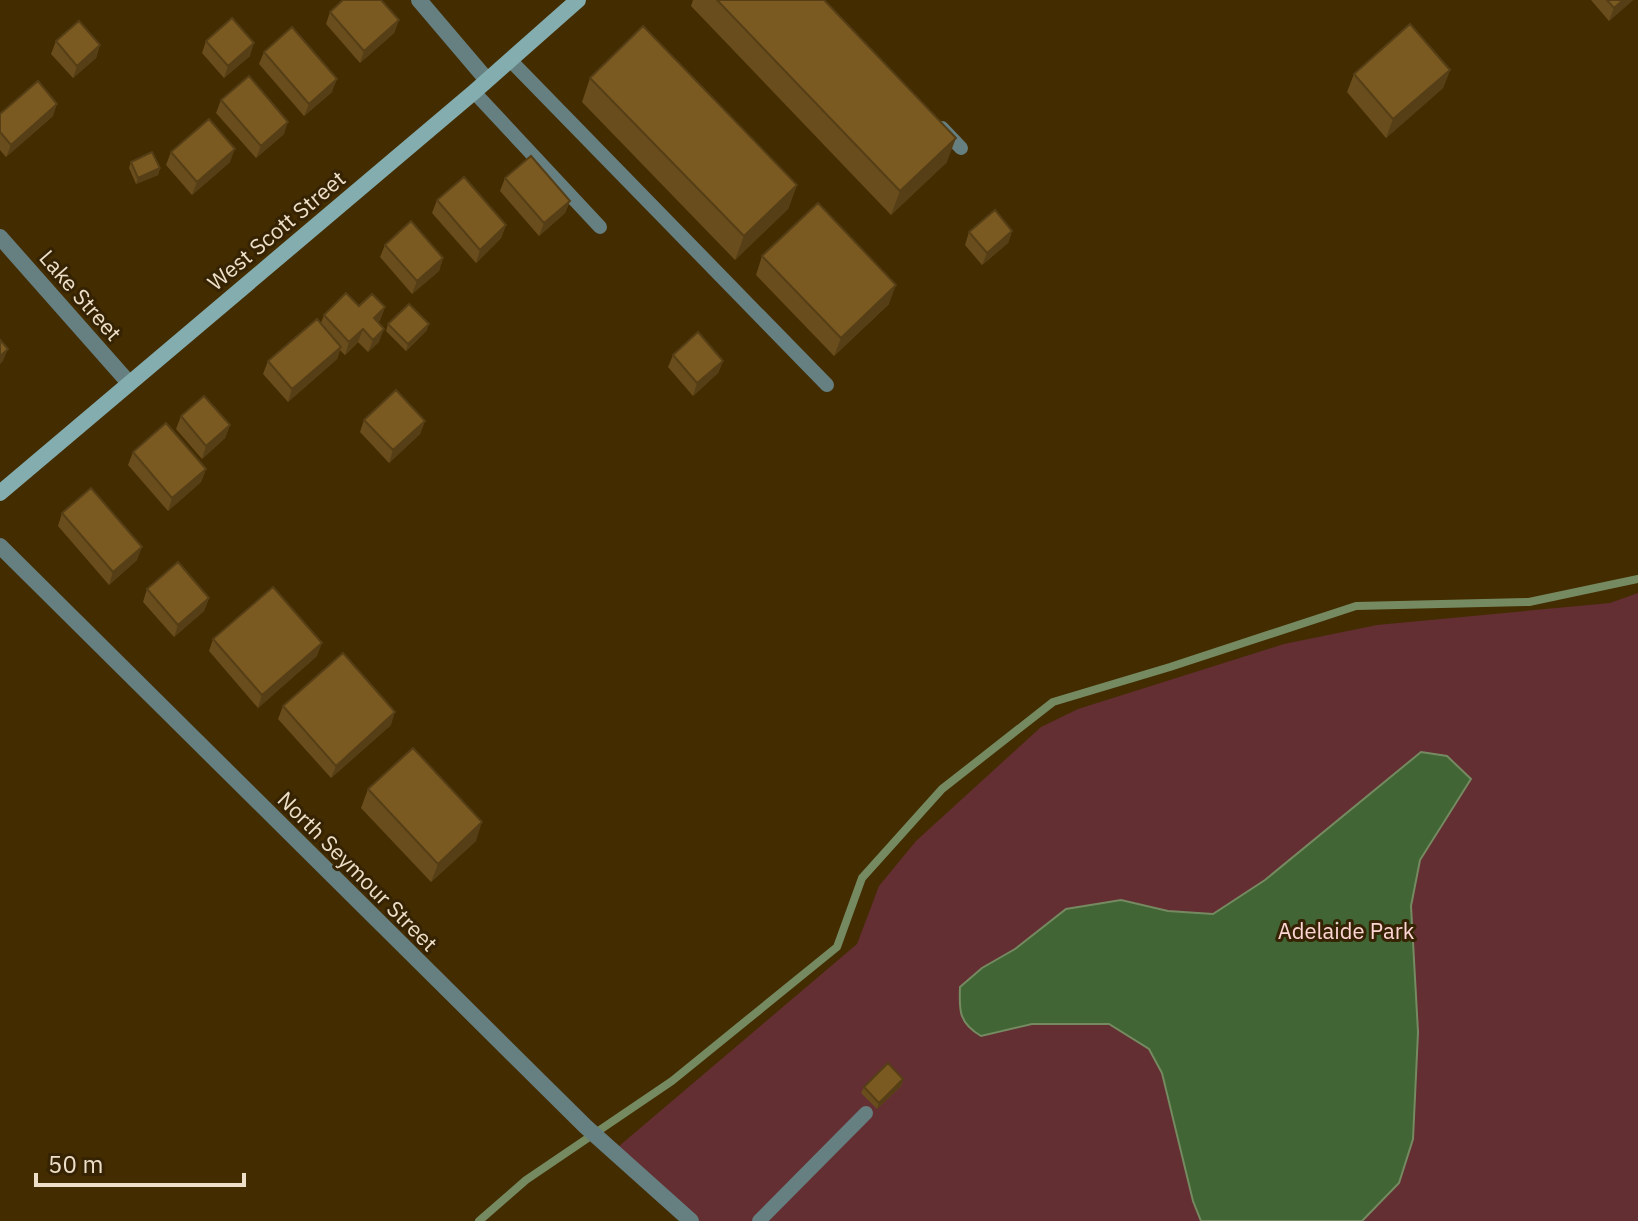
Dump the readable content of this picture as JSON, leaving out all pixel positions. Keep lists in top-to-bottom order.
{
  "streets": {
    "main road": ["West Scott Street"],
    "street": ["Lake Street", "North Seymour Street"]
  },
  "crossings": [
    ["West Scott Street", "Lake Street"]
  ],
  "parks": ["Adelaide Park"],
  "scale_bar": "50 m"
}
